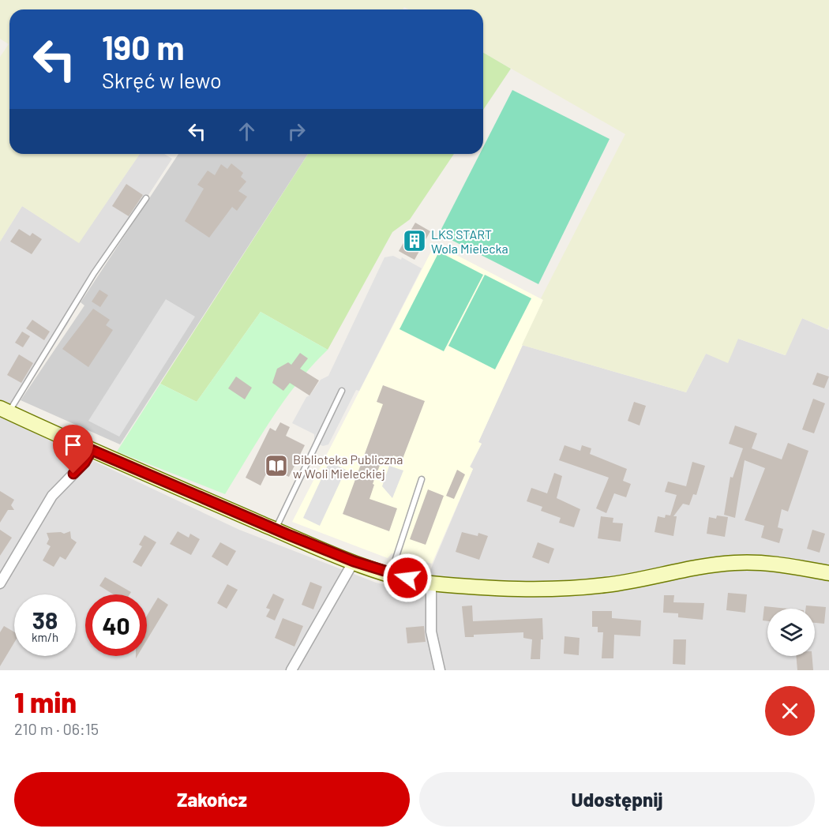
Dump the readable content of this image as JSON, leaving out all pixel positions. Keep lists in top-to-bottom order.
{
  "places": {
    "building": ["LKS START Wola Mielecka"],
    "library": ["Biblioteka Publiczna w Woli Mieleckiej"]
  },
  "page": {
    "turn": ["190 m", "Skręć w lewo"],
    "speed": "38 km/h",
    "limit": "40",
    "heading": ["1 min", "210 m · 06:15"],
    "buttons": ["Zakończ", "Udostępnij"]
  }
}
